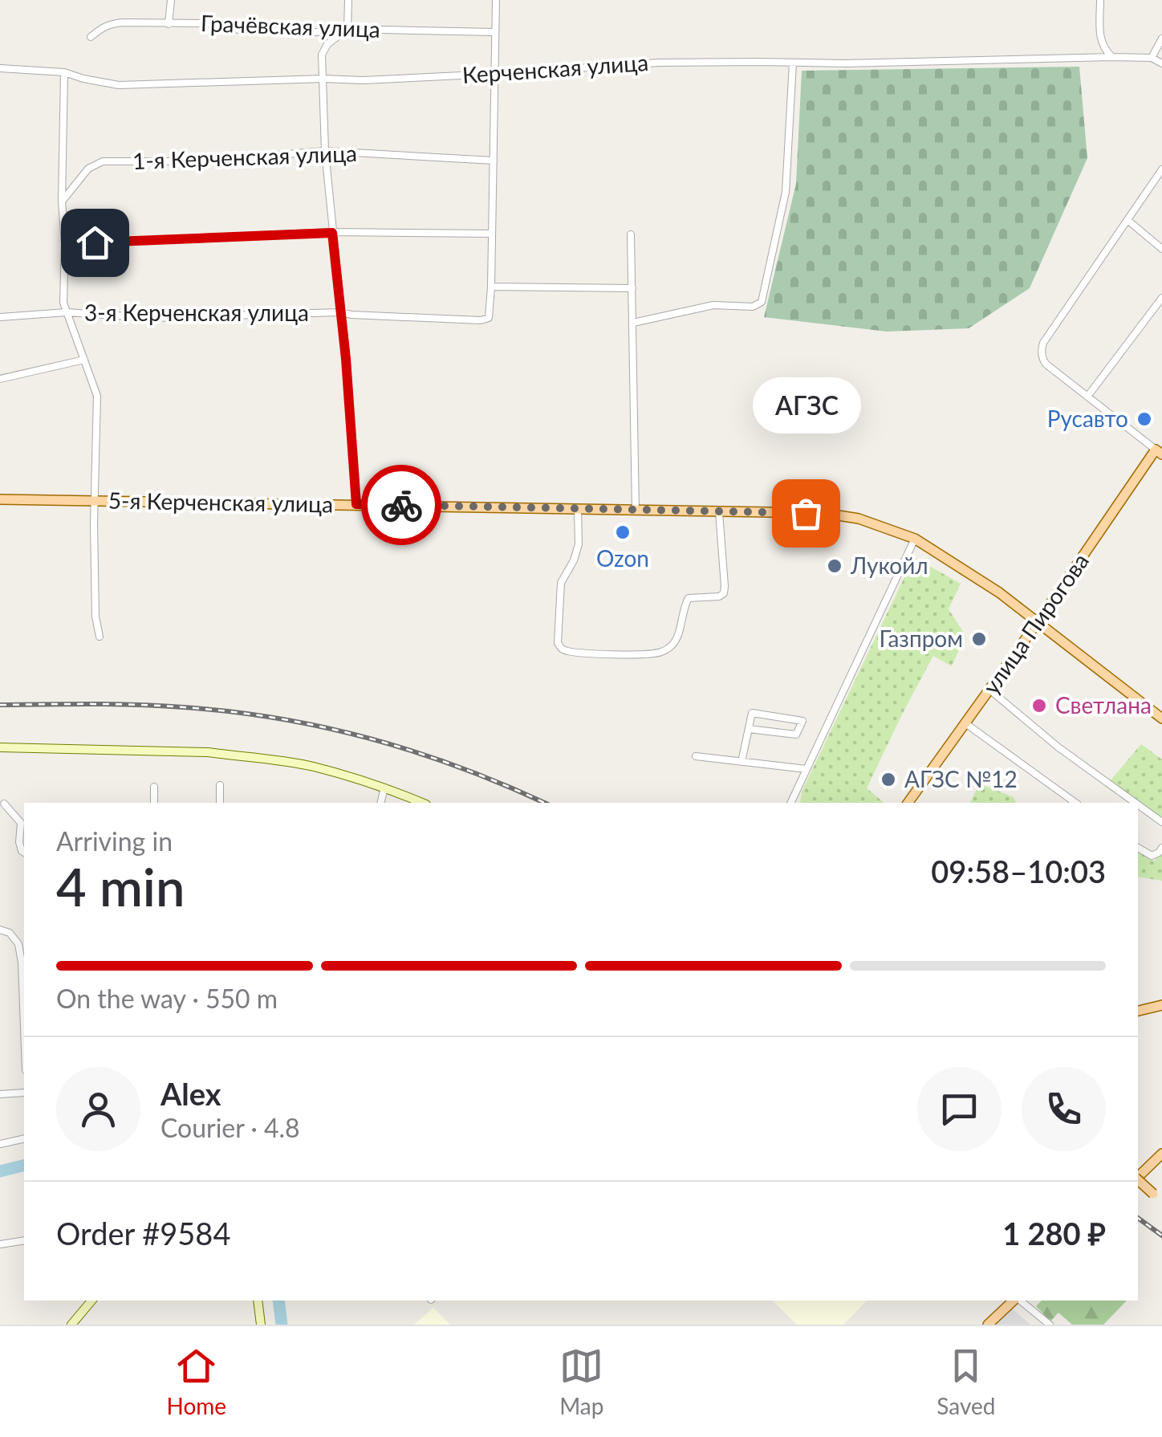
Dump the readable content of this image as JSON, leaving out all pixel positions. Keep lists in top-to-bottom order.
{
  "streets": {
    "main road": ["5-я Керченская улица", "улица Пирогова"],
    "street": [
      "Грачёвская улица",
      "Керченская улица",
      "1-я Керченская улица",
      "3-я Керченская улица"
    ]
  },
  "crossings": [
    ["5-я Керченская улица", "улица Пирогова"]
  ],
  "places": [
    "Русавто",
    "АГЗС",
    "Ozon",
    "Лукойл",
    "Газпром",
    "Светлана",
    "АГЗС №12"
  ],
  "page": {
    "bubble": "АГЗС",
    "heading": ["4 min", "Arriving in", "09:58–10:03"],
    "panel": [
      "Alex",
      "Courier · 4.8",
      "Order #9584",
      "1 280 ₽"
    ],
    "bar": "On the way · 550 m",
    "tabs": ["Home", "Map", "Saved"]
  }
}
